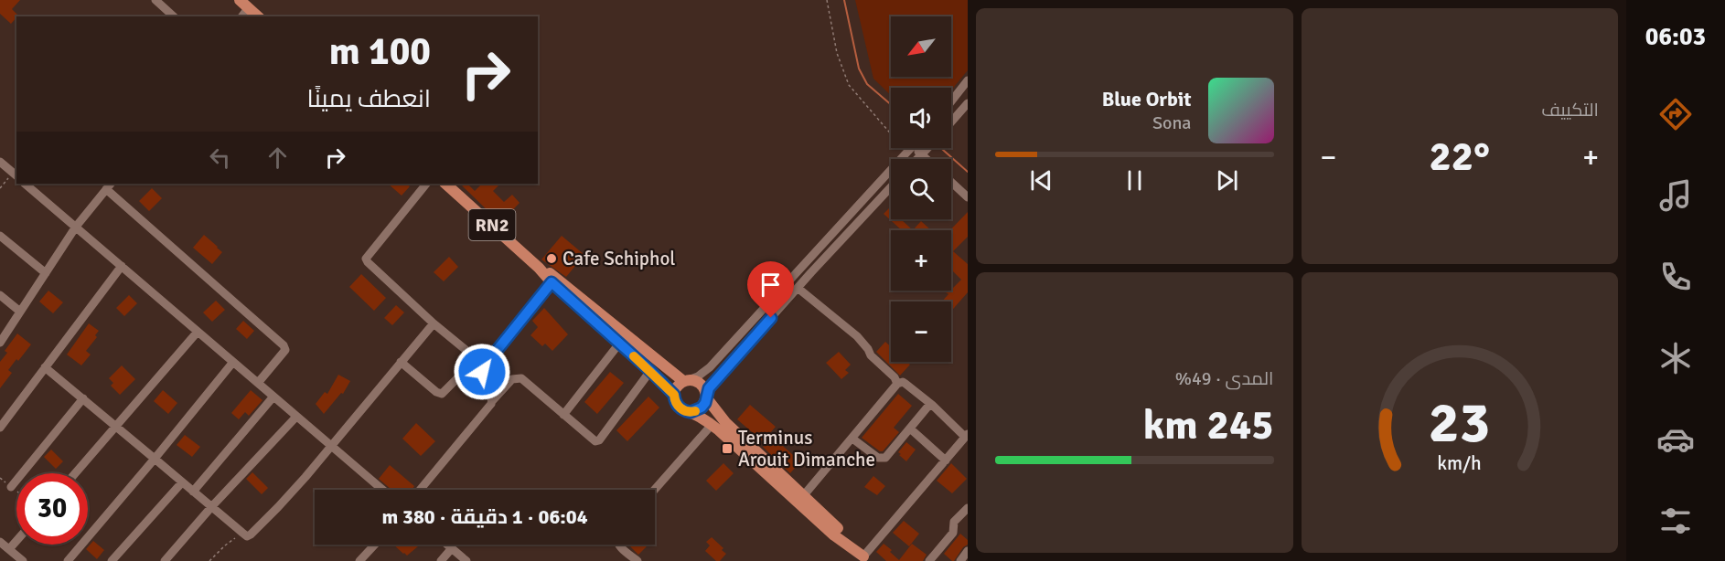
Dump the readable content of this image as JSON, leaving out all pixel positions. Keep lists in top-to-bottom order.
{
  "streets": {
    "main road": ["RN2"]
  },
  "places": {
    "other": ["Cafe Schiphol"],
    "transit": ["Terminus Arouit Dimanche"]
  },
  "north": "bottom left",
  "page": {
    "tabs": "06:03",
    "tile": [
      "التكييف",
      ["المدى · 49%", "245 km"]
    ],
    "map_buttons": ["+", "−"],
    "turn": ["100 m", "انعطف يمينًا"],
    "song": ["Blue Orbit", "Sona"],
    "heat": ["−", "22°", "+"],
    "limit": "30",
    "trip": "06:04 · 1 دقيقة · 380 m",
    "gauge": ["23", "km/h"]
  }
}
